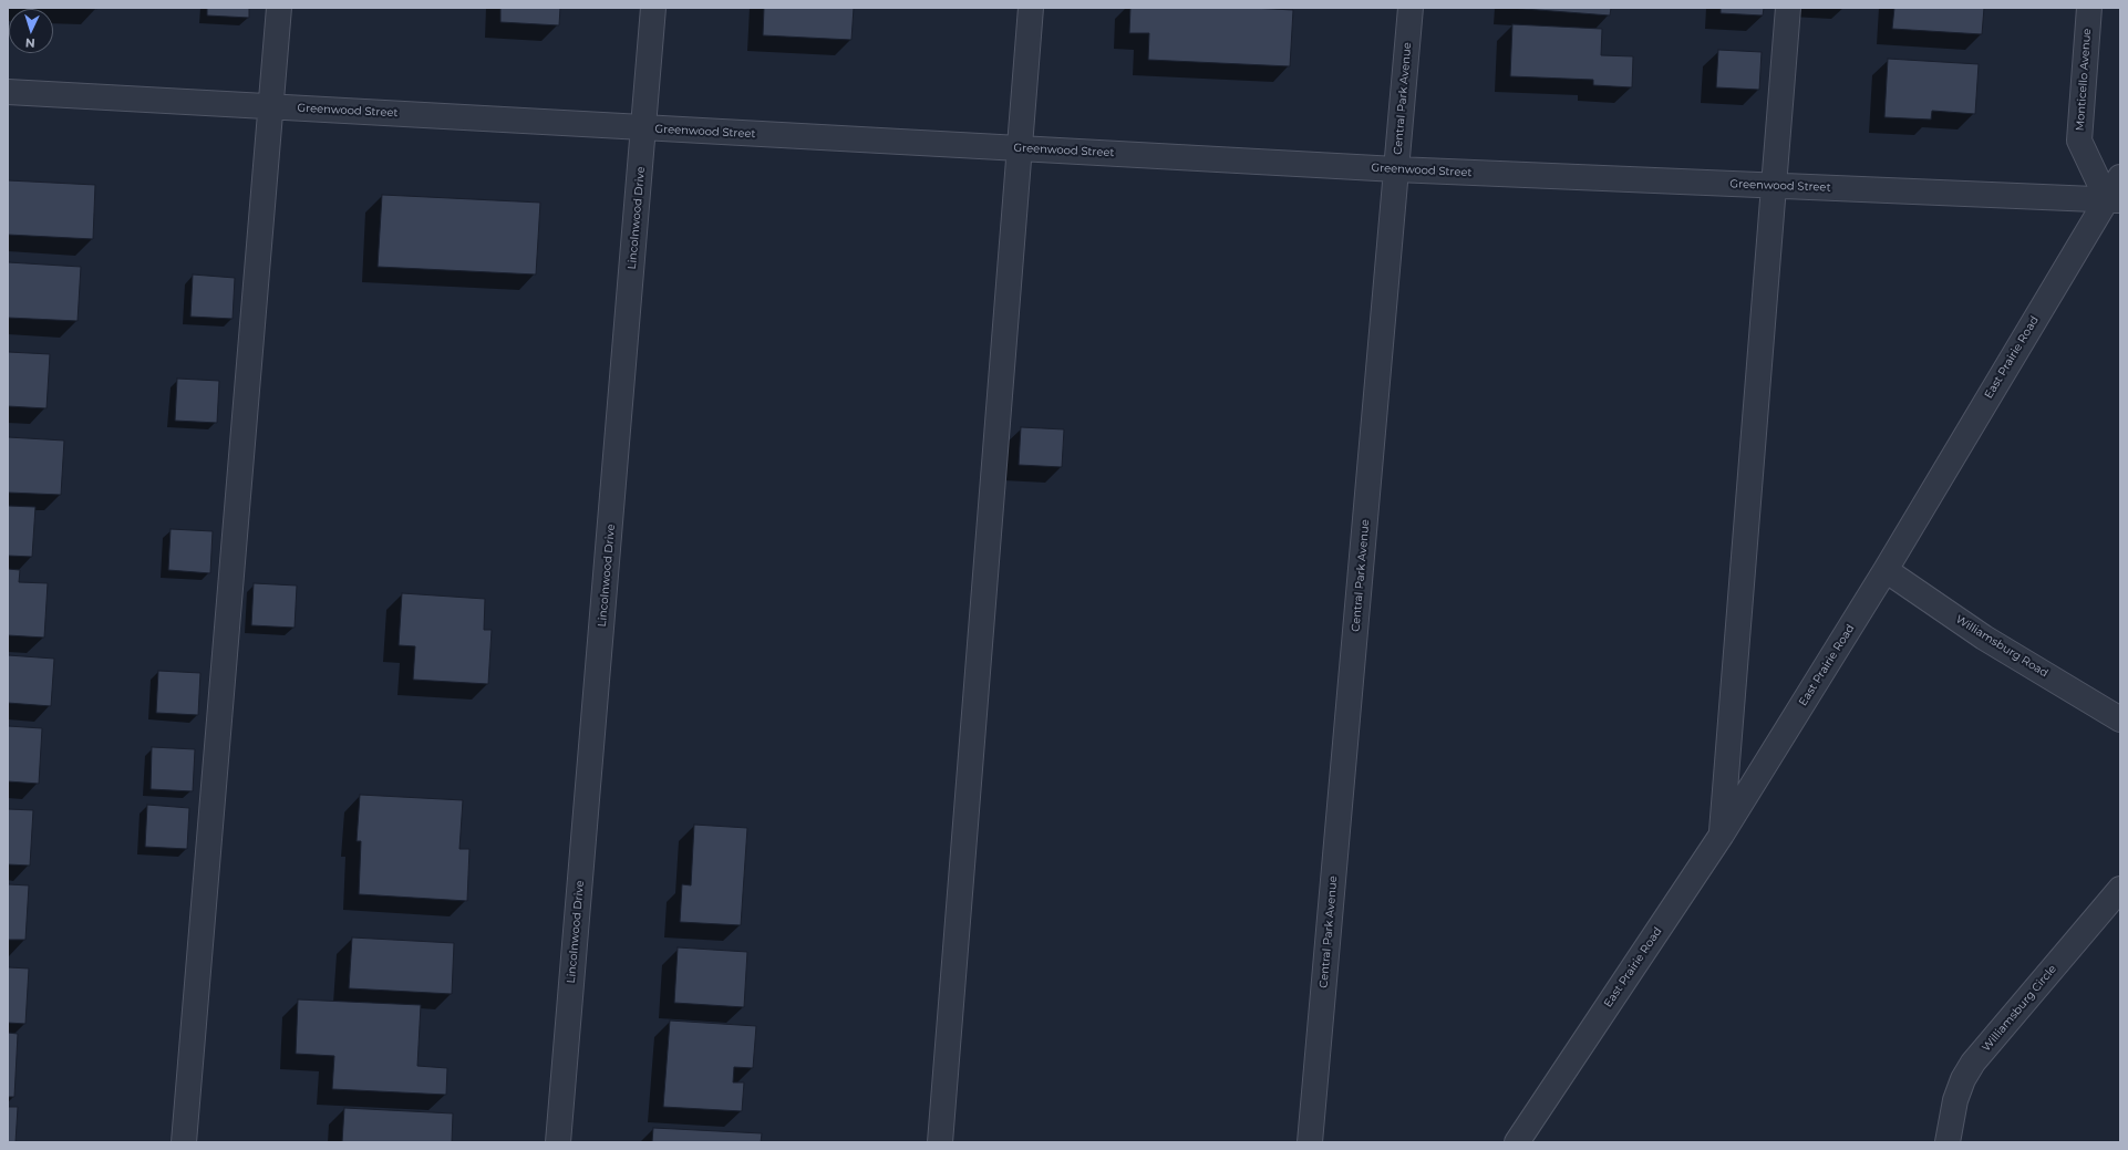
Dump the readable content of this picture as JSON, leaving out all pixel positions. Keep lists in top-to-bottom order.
{
  "streets": {
    "street": [
      "Monticello Avenue",
      "Central Park Avenue",
      "Greenwood Street",
      "Lincolnwood Drive",
      "East Prairie Road",
      "Williamsburg Road",
      "Williamsburg Circle"
    ]
  },
  "crossings": [
    ["Monticello Avenue", "Greenwood Street"],
    ["Monticello Avenue", "East Prairie Road"],
    ["Central Park Avenue", "Greenwood Street"],
    ["Greenwood Street", "Lincolnwood Drive"],
    ["Greenwood Street", "East Prairie Road"],
    ["East Prairie Road", "Williamsburg Road"]
  ],
  "north": "bottom"
}
